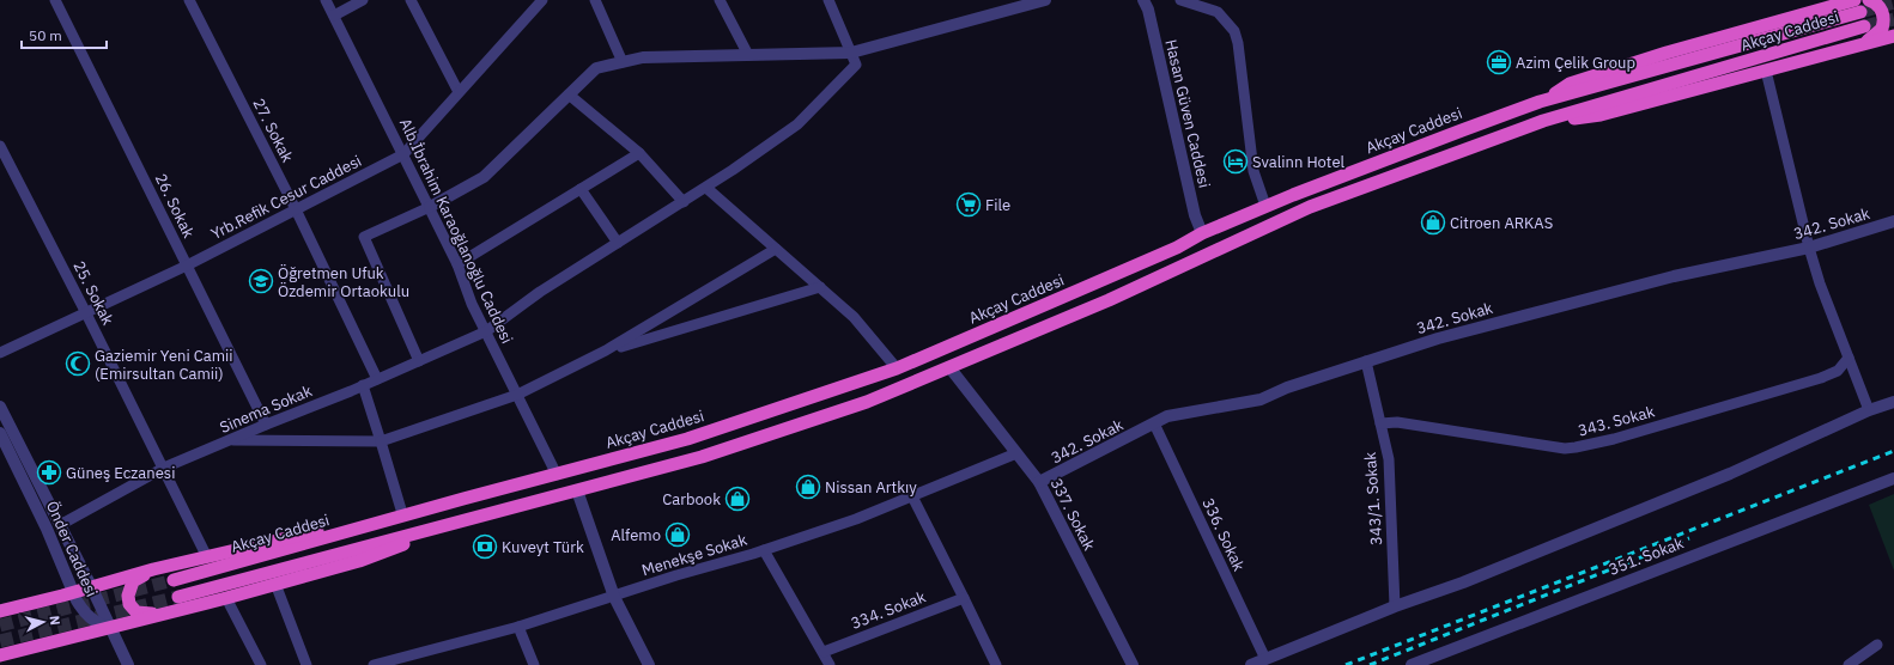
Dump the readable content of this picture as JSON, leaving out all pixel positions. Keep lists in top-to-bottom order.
{
  "streets": {
    "highway": ["Akçay Caddesi"],
    "street": [
      "Hasan Güven Caddesi",
      "27. Sokak",
      "Yrb.Refik Cesur Caddesi",
      "26. Sokak",
      "342. Sokak",
      "Alb.İbrahim Karaoğlanoğlu Caddesi",
      "25. Sokak",
      "Sinema Sokak",
      "343. Sokak",
      "343/1. Sokak",
      "337. Sokak",
      "336. Sokak",
      "Önder Caddesi",
      "Menekşe Sokak",
      "351. Sokak",
      "334. Sokak"
    ]
  },
  "crossings": [
    ["Akçay Caddesi", "Hasan Güven Caddesi"],
    ["Akçay Caddesi", "Alb.İbrahim Karaoğlanoğlu Caddesi"],
    ["Akçay Caddesi", "337. Sokak"],
    ["27. Sokak", "Yrb.Refik Cesur Caddesi"],
    ["27. Sokak", "Sinema Sokak"],
    ["Yrb.Refik Cesur Caddesi", "26. Sokak"],
    ["Yrb.Refik Cesur Caddesi", "Alb.İbrahim Karaoğlanoğlu Caddesi"],
    ["Yrb.Refik Cesur Caddesi", "25. Sokak"],
    ["26. Sokak", "Sinema Sokak"],
    ["342. Sokak", "343/1. Sokak"],
    ["342. Sokak", "337. Sokak"],
    ["342. Sokak", "336. Sokak"],
    ["Alb.İbrahim Karaoğlanoğlu Caddesi", "Sinema Sokak"],
    ["25. Sokak", "Sinema Sokak"],
    ["Sinema Sokak", "Önder Caddesi"],
    ["343. Sokak", "343/1. Sokak"],
    ["337. Sokak", "Menekşe Sokak"]
  ],
  "places": {
    "office": ["Azim Çelik Group"],
    "hotel": ["Svalinn Hotel"],
    "supermarket": ["File"],
    "shop": [
      "Citroen ARKAS",
      "Nissan Artkıy",
      "Carbook",
      "Alfemo"
    ],
    "school or university": ["Öğretmen Ufuk Özdemir Ortaokulu"],
    "mosque": ["Gaziemir Yeni Camii (Emirsultan Camii)"],
    "pharmacy": ["Güneş Eczanesi"],
    "bank": ["Kuveyt Türk"]
  },
  "scale_bar": "50 m",
  "north": "right"
}
